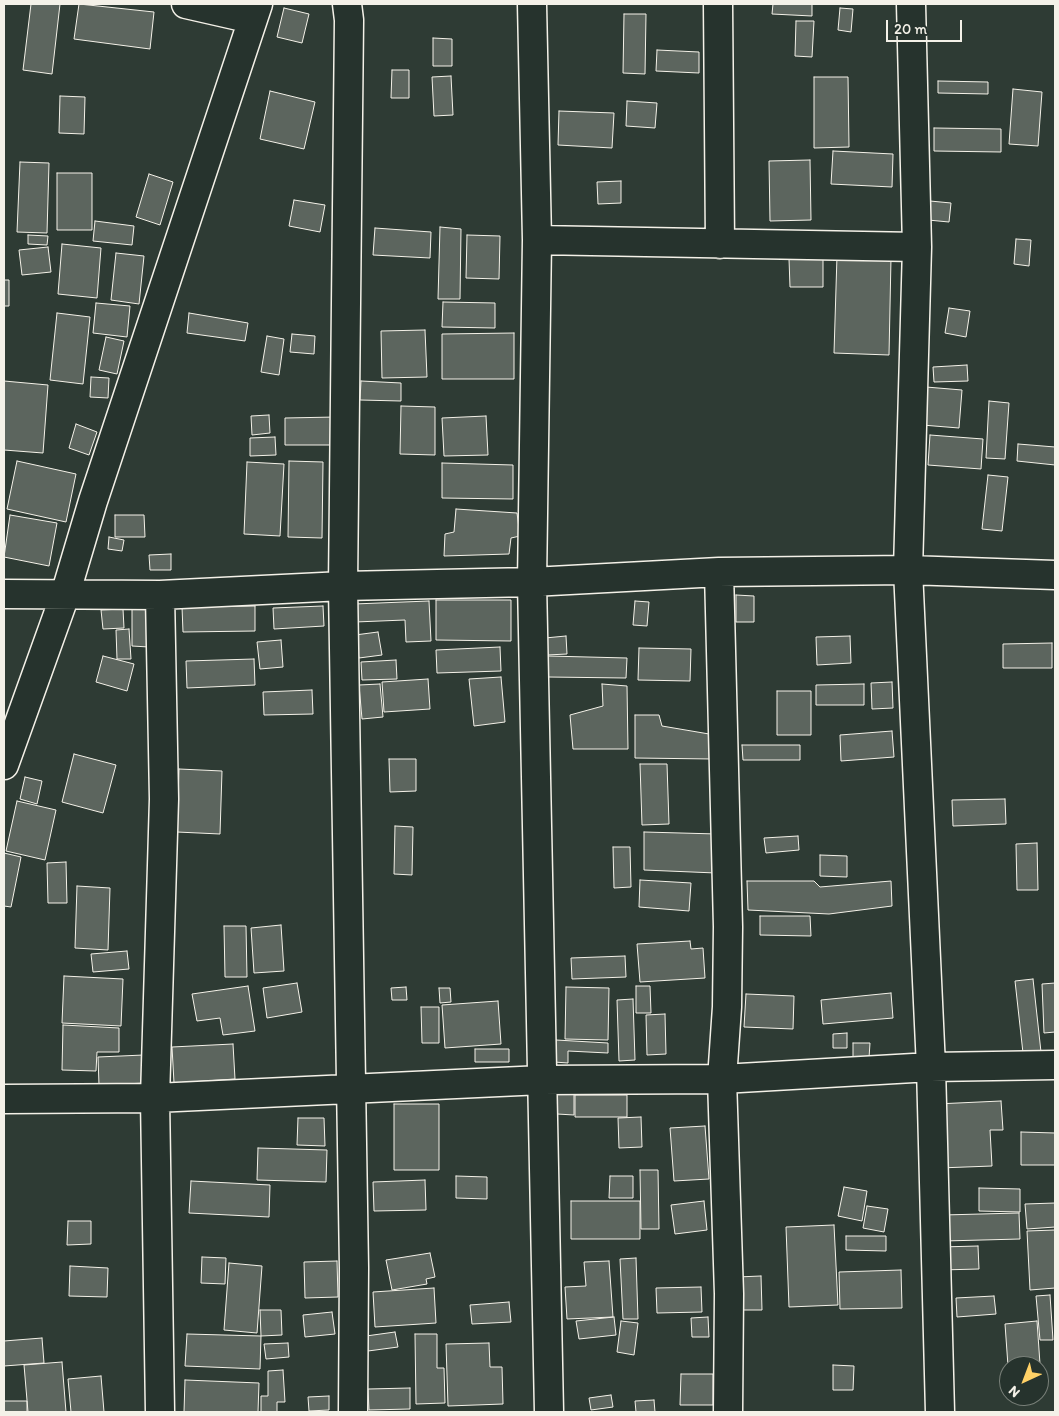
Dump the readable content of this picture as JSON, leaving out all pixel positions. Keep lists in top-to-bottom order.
{
  "scale_bar": "20 m",
  "north": "bottom left"
}
